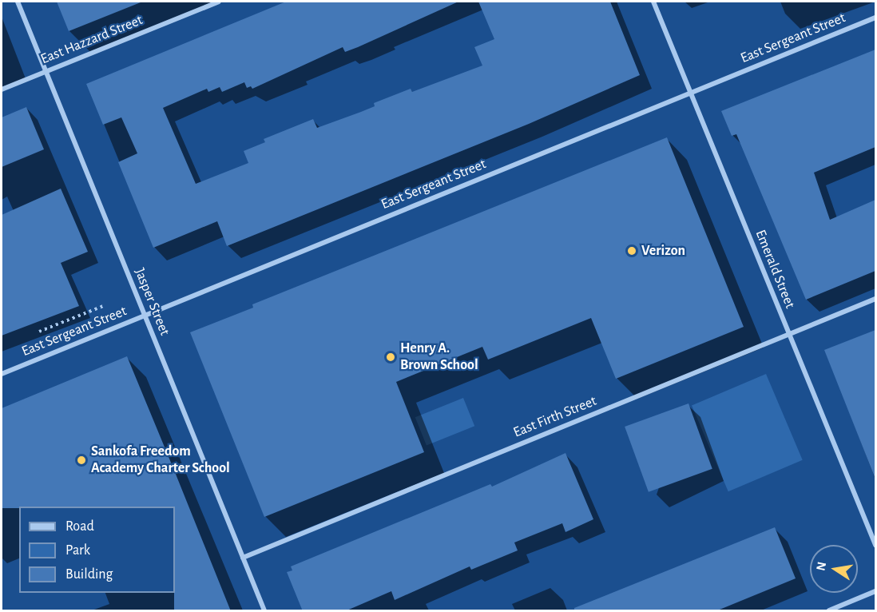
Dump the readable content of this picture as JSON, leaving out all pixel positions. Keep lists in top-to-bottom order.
{
  "streets": {
    "street": [
      "East Sergeant Street",
      "East Hazzard Street",
      "Emerald Street",
      "Jasper Street",
      "East Firth Street"
    ]
  },
  "crossings": [
    ["East Sergeant Street", "Emerald Street"],
    ["East Sergeant Street", "Jasper Street"],
    ["East Hazzard Street", "Jasper Street"],
    ["Emerald Street", "East Firth Street"],
    ["Jasper Street", "East Firth Street"]
  ],
  "places": ["Verizon", "Henry A. Brown School", "Sankofa Freedom Academy Charter School"],
  "legend": ["Road", "Park", "Building"],
  "north": "left"
}
